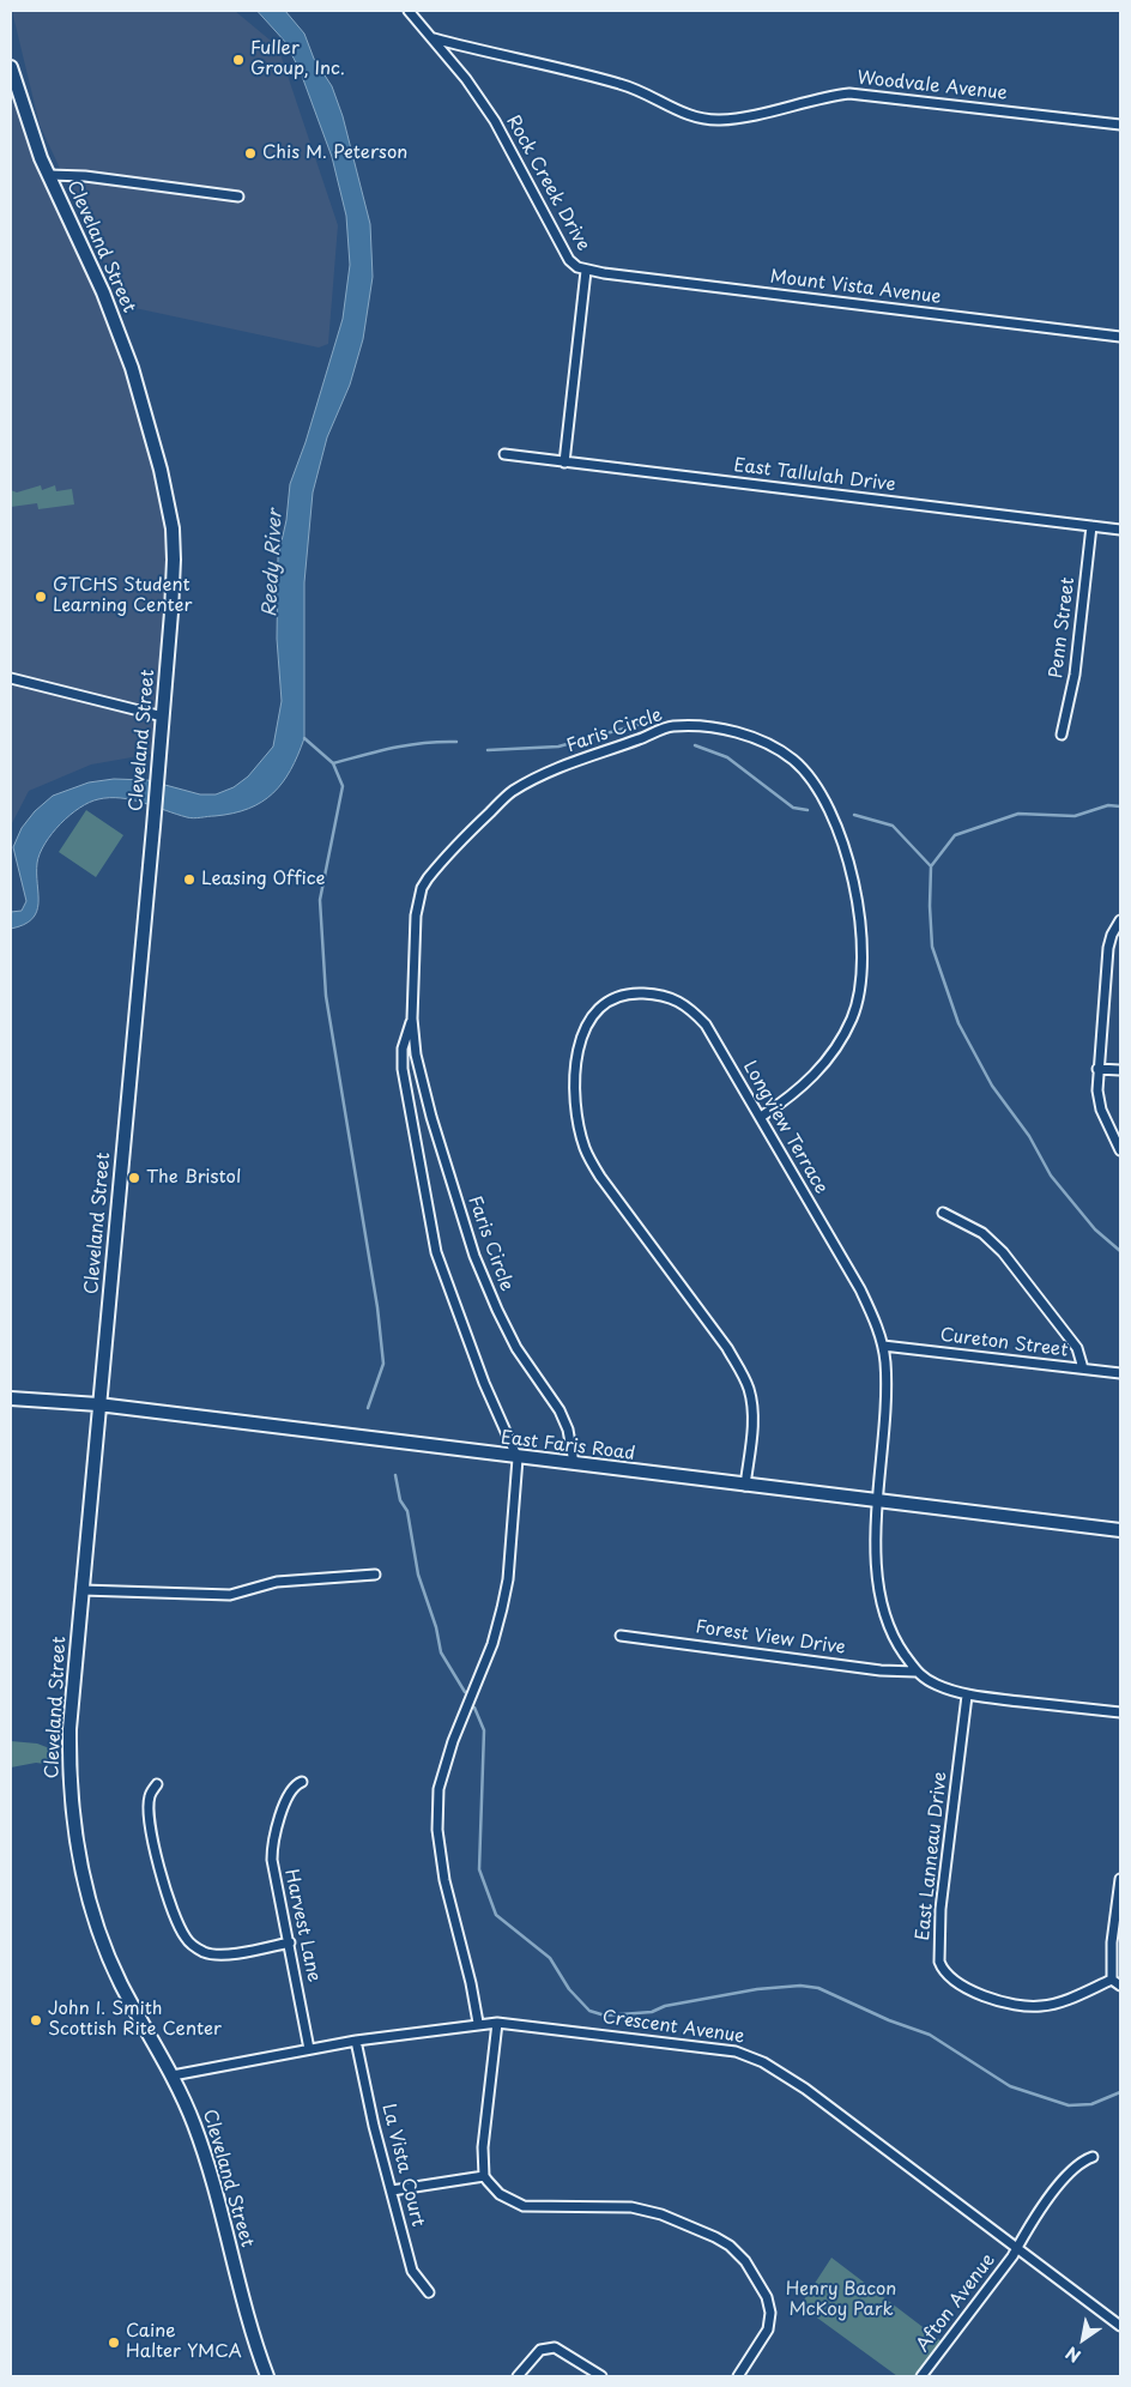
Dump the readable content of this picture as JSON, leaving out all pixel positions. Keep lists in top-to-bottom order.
{
  "streets": {
    "street": [
      "Woodvale Avenue",
      "Rock Creek Drive",
      "Cleveland Street",
      "Mount Vista Avenue",
      "East Tallulah Drive",
      "Penn Street",
      "Faris Circle",
      "Longview Terrace",
      "Cureton Street",
      "East Faris Road",
      "Forest View Drive",
      "East Lanneau Drive",
      "Harvest Lane",
      "Crescent Avenue",
      "La Vista Court",
      "Afton Avenue"
    ]
  },
  "crossings": [
    ["Woodvale Avenue", "Rock Creek Drive"],
    ["Rock Creek Drive", "Mount Vista Avenue"],
    ["Rock Creek Drive", "East Tallulah Drive"],
    ["Cleveland Street", "East Faris Road"],
    ["Cleveland Street", "Crescent Avenue"],
    ["East Tallulah Drive", "Penn Street"],
    ["Faris Circle", "Longview Terrace"],
    ["Faris Circle", "East Faris Road"],
    ["Longview Terrace", "Cureton Street"],
    ["Longview Terrace", "East Faris Road"],
    ["Longview Terrace", "Forest View Drive"],
    ["Harvest Lane", "Crescent Avenue"],
    ["Crescent Avenue", "La Vista Court"],
    ["Crescent Avenue", "Afton Avenue"]
  ],
  "water": ["Reedy River"],
  "parks": ["Henry Bacon McKoy Park"],
  "places": [
    "Fuller Group, Inc.",
    "Chis M. Peterson",
    "GTCHS Student Learning Center",
    "Leasing Office",
    "The Bristol",
    "John I. Smith Scottish Rite Center",
    "Caine Halter YMCA"
  ],
  "north": "bottom left"
}
